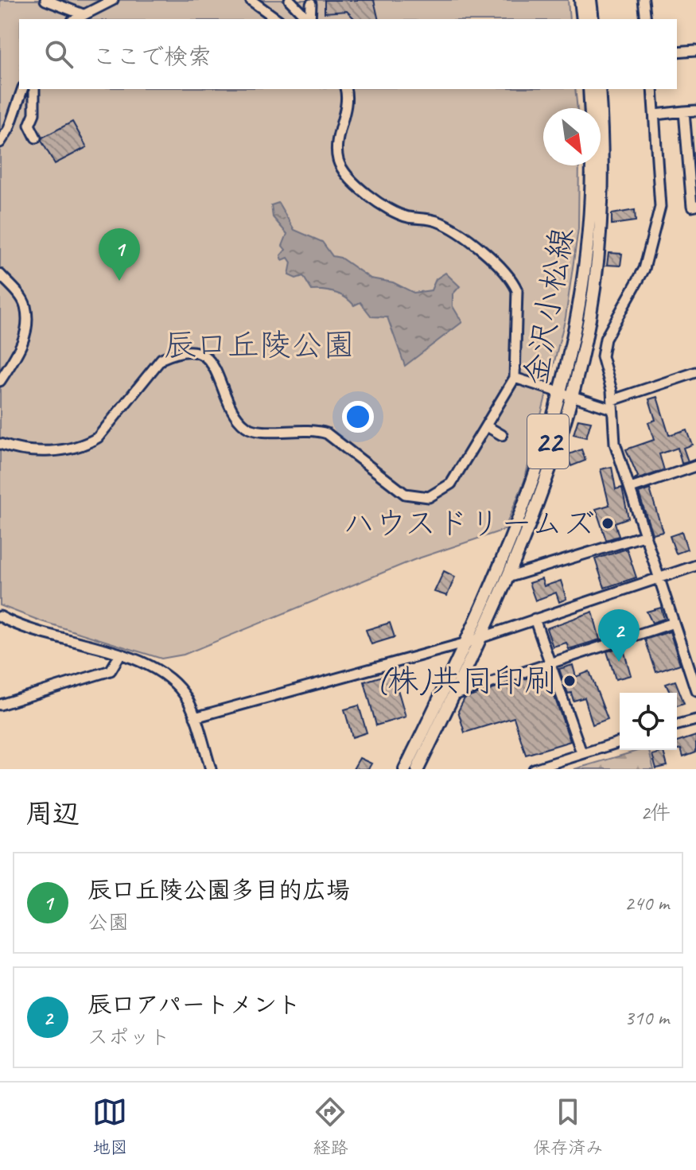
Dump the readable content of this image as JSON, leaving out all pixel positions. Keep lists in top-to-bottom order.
{
  "streets": {
    "main road": ["金沢小松線", "22"]
  },
  "parks": ["辰口丘陵公園"],
  "places": ["ハウスドリームズ", "(株)共同印刷"],
  "north": "bottom right",
  "page": {
    "search": "ここで検索",
    "pins": ["1", "2"],
    "heading": ["周辺", "2件"],
    "list": [
      {
        "mark": "1",
        "name": "辰口丘陵公園多目的広場",
        "note": "公園",
        "value": "240 m"
      },
      {
        "mark": "2",
        "name": "辰口アパートメント",
        "note": "スポット",
        "value": "310 m"
      }
    ],
    "nav": ["地図", "経路", "保存済み"]
  }
}
